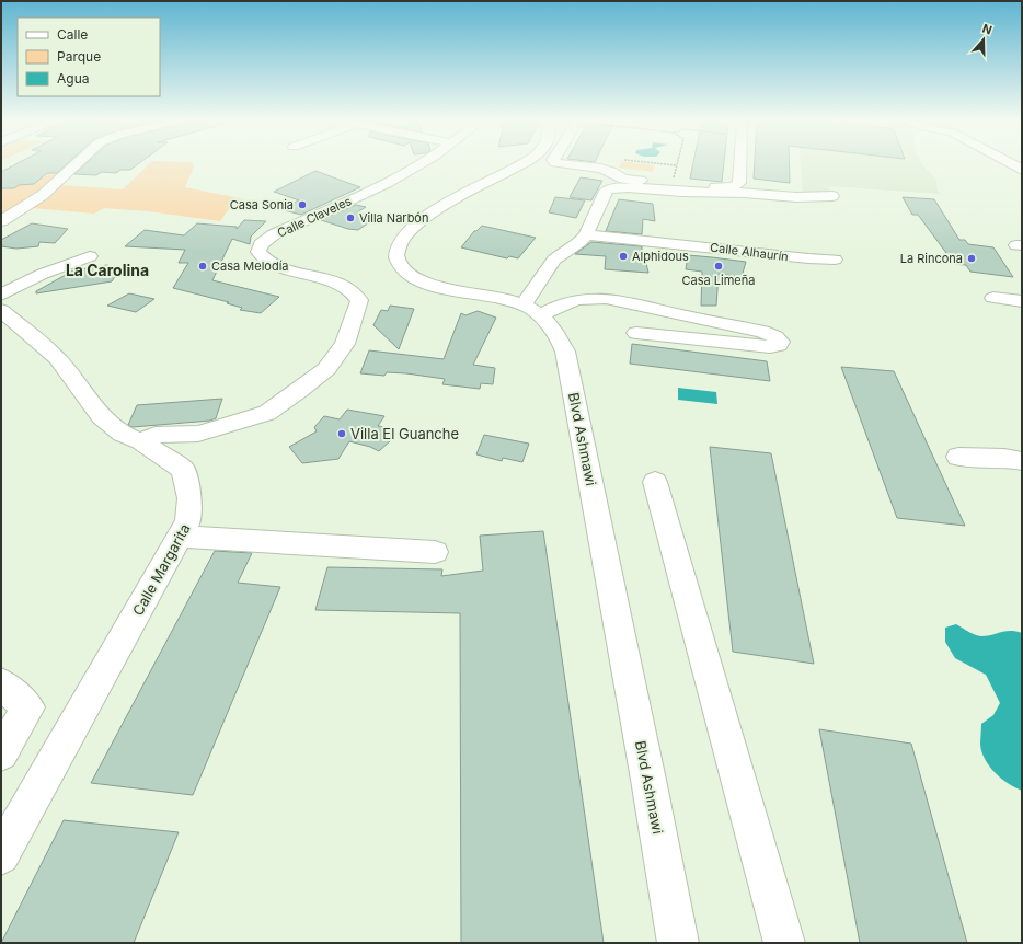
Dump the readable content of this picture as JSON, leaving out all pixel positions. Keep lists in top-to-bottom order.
{
  "streets": {
    "street": [
      "Calle Claveles",
      "Calle Alhaurín",
      "Blvd Ashmawi",
      "Calle Margarita"
    ]
  },
  "crossings": [
    ["Calle Claveles", "Calle Margarita"]
  ],
  "districts": ["La Carolina"],
  "places": [
    "Casa Sonia",
    "Villa Narbón",
    "Alphidous",
    "La Rincona",
    "Casa Melodía",
    "Casa Limeña",
    "Villa El Guanche"
  ],
  "legend": ["Calle", "Parque", "Agua"],
  "north": "top"
}
